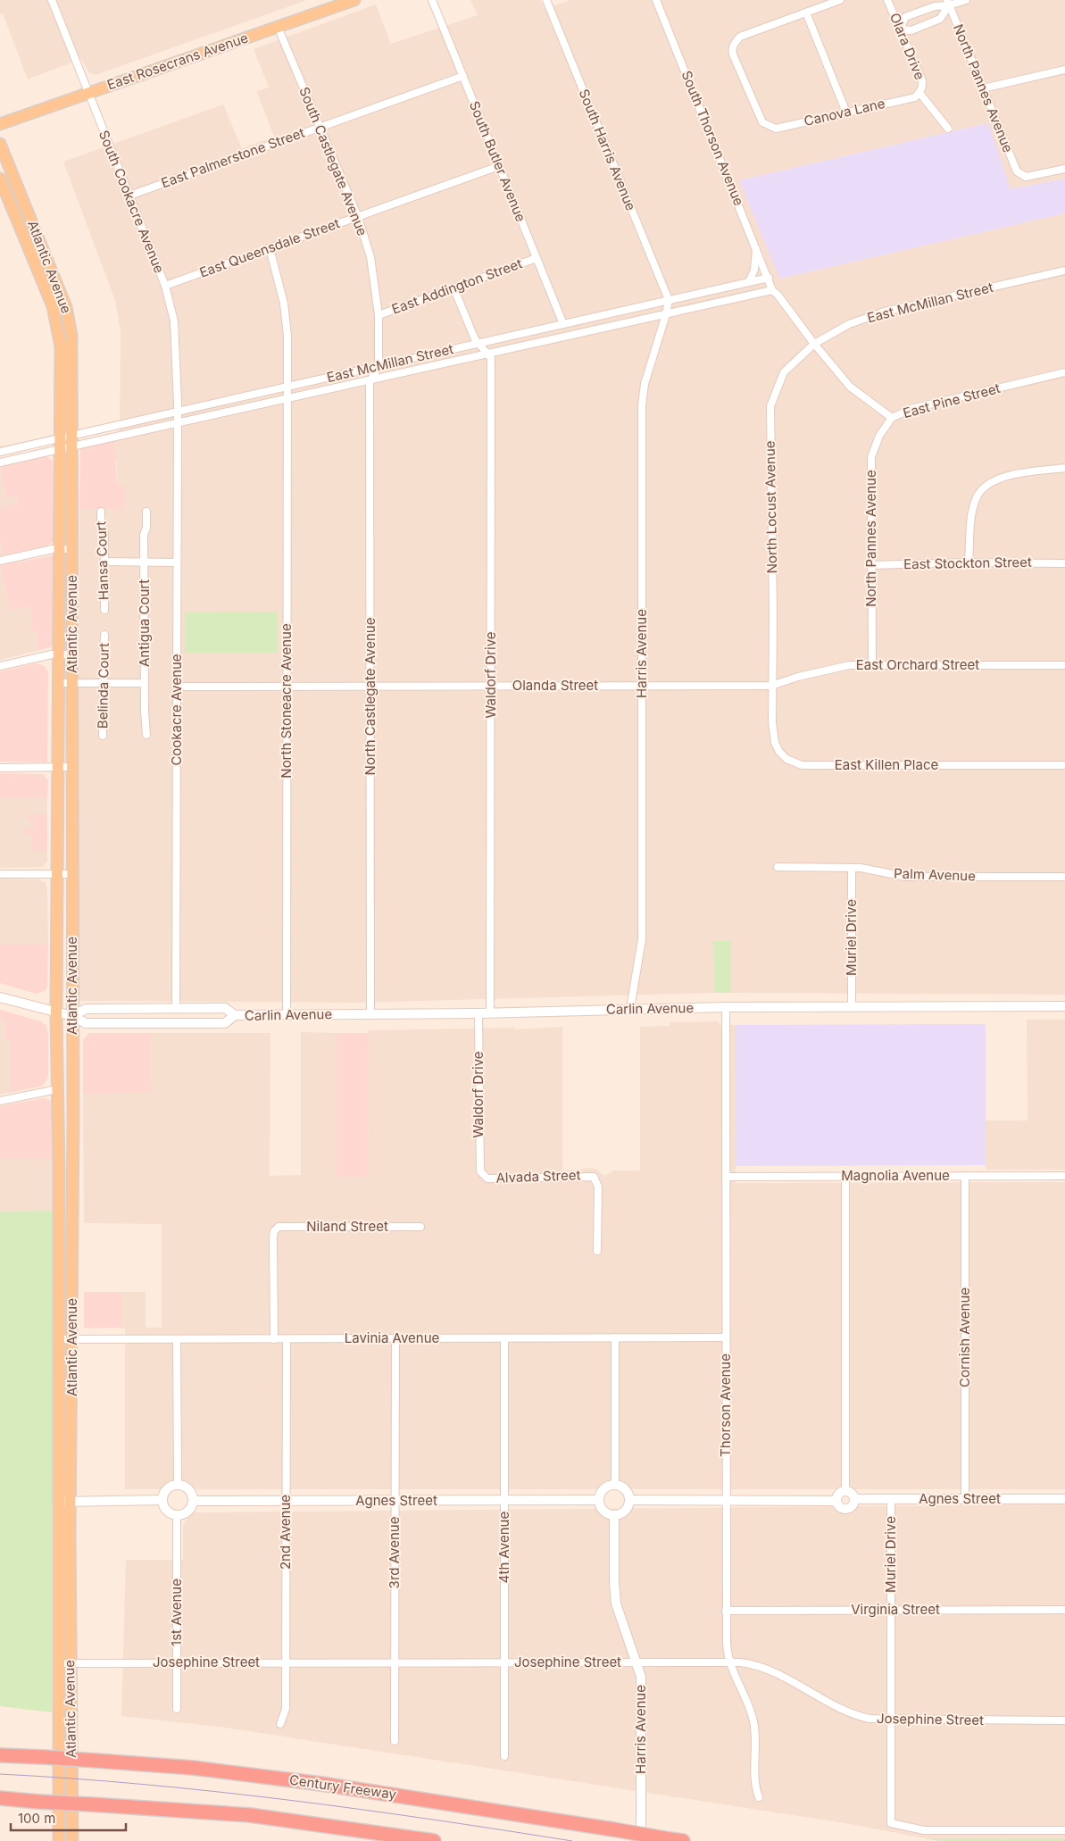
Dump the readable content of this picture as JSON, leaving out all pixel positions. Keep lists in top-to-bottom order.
{
  "streets": {
    "highway": ["Century Freeway"],
    "main road": ["East Rosecrans Avenue", "Atlantic Avenue"],
    "street": [
      "Olara Drive",
      "North Pannes Avenue",
      "Canova Lane",
      "South Thorson Avenue",
      "South Harris Avenue",
      "East Palmerstone Street",
      "South Castlegate Avenue",
      "South Butler Avenue",
      "South Cookacre Avenue",
      "East Queensdale Street",
      "East Addington Street",
      "East McMillan Street",
      "East Pine Street",
      "North Locust Avenue",
      "Hansa Court",
      "East Stockton Street",
      "Antigua Court",
      "Harris Avenue",
      "East Orchard Street",
      "Waldorf Drive",
      "Belinda Court",
      "Olanda Street",
      "North Castlegate Avenue",
      "North Stoneacre Avenue",
      "Cookacre Avenue",
      "East Killen Place",
      "Palm Avenue",
      "Muriel Drive",
      "Carlin Avenue",
      "Magnolia Avenue",
      "Alvada Street",
      "Niland Street",
      "Cornish Avenue",
      "Lavinia Avenue",
      "Thorson Avenue",
      "Agnes Street",
      "2nd Avenue",
      "4th Avenue",
      "3rd Avenue",
      "Virginia Street",
      "1st Avenue",
      "Josephine Street"
    ]
  },
  "crossings": [
    ["Olara Drive", "Canova Lane"],
    ["East Rosecrans Avenue", "South Castlegate Avenue"],
    ["East Rosecrans Avenue", "South Cookacre Avenue"],
    ["North Pannes Avenue", "East Pine Street"],
    ["North Pannes Avenue", "East Stockton Street"],
    ["North Pannes Avenue", "East Orchard Street"],
    ["South Thorson Avenue", "East McMillan Street"],
    ["South Harris Avenue", "East McMillan Street"],
    ["South Harris Avenue", "Harris Avenue"],
    ["East Palmerstone Street", "South Castlegate Avenue"],
    ["East Palmerstone Street", "South Butler Avenue"],
    ["East Palmerstone Street", "South Cookacre Avenue"],
    ["South Castlegate Avenue", "East Queensdale Street"],
    ["South Castlegate Avenue", "East Addington Street"],
    ["South Castlegate Avenue", "East McMillan Street"],
    ["South Castlegate Avenue", "North Castlegate Avenue"],
    ["South Butler Avenue", "East Queensdale Street"],
    ["South Butler Avenue", "East Addington Street"],
    ["South Butler Avenue", "East McMillan Street"],
    ["South Cookacre Avenue", "East Queensdale Street"],
    ["South Cookacre Avenue", "East McMillan Street"],
    ["South Cookacre Avenue", "Cookacre Avenue"],
    ["East Queensdale Street", "North Stoneacre Avenue"],
    ["Atlantic Avenue", "East McMillan Street"],
    ["Atlantic Avenue", "Carlin Avenue"],
    ["Atlantic Avenue", "Lavinia Avenue"],
    ["Atlantic Avenue", "Josephine Street"],
    ["East McMillan Street", "East Pine Street"],
    ["East McMillan Street", "North Locust Avenue"],
    ["East McMillan Street", "Harris Avenue"],
    ["East McMillan Street", "Waldorf Drive"],
    ["East McMillan Street", "North Castlegate Avenue"],
    ["East McMillan Street", "North Stoneacre Avenue"],
    ["East McMillan Street", "Cookacre Avenue"],
    ["East Pine Street", "North Locust Avenue"],
    ["North Locust Avenue", "East Orchard Street"],
    ["North Locust Avenue", "East Killen Place"],
    ["Harris Avenue", "Olanda Street"],
    ["Harris Avenue", "Carlin Avenue"],
    ["Harris Avenue", "Agnes Street"],
    ["Harris Avenue", "Josephine Street"],
    ["East Orchard Street", "Olanda Street"],
    ["East Orchard Street", "East Killen Place"],
    ["Waldorf Drive", "Olanda Street"],
    ["Waldorf Drive", "Carlin Avenue"],
    ["Waldorf Drive", "Alvada Street"],
    ["Olanda Street", "North Castlegate Avenue"],
    ["Olanda Street", "North Stoneacre Avenue"],
    ["Olanda Street", "Cookacre Avenue"],
    ["North Castlegate Avenue", "Carlin Avenue"],
    ["North Stoneacre Avenue", "Carlin Avenue"],
    ["Cookacre Avenue", "Carlin Avenue"],
    ["Palm Avenue", "Muriel Drive"],
    ["Muriel Drive", "Carlin Avenue"],
    ["Muriel Drive", "Agnes Street"],
    ["Muriel Drive", "Virginia Street"],
    ["Muriel Drive", "Josephine Street"],
    ["Carlin Avenue", "Thorson Avenue"],
    ["Magnolia Avenue", "Cornish Avenue"],
    ["Magnolia Avenue", "Thorson Avenue"],
    ["Niland Street", "Lavinia Avenue"],
    ["Cornish Avenue", "Agnes Street"],
    ["Lavinia Avenue", "Thorson Avenue"],
    ["Lavinia Avenue", "2nd Avenue"],
    ["Lavinia Avenue", "4th Avenue"],
    ["Lavinia Avenue", "3rd Avenue"],
    ["Thorson Avenue", "Virginia Street"],
    ["Thorson Avenue", "Josephine Street"],
    ["Agnes Street", "2nd Avenue"],
    ["Agnes Street", "4th Avenue"],
    ["Agnes Street", "3rd Avenue"],
    ["Agnes Street", "1st Avenue"],
    ["2nd Avenue", "Josephine Street"],
    ["4th Avenue", "Josephine Street"],
    ["3rd Avenue", "Josephine Street"],
    ["1st Avenue", "Josephine Street"]
  ],
  "scale_bar": "100 m"
}
